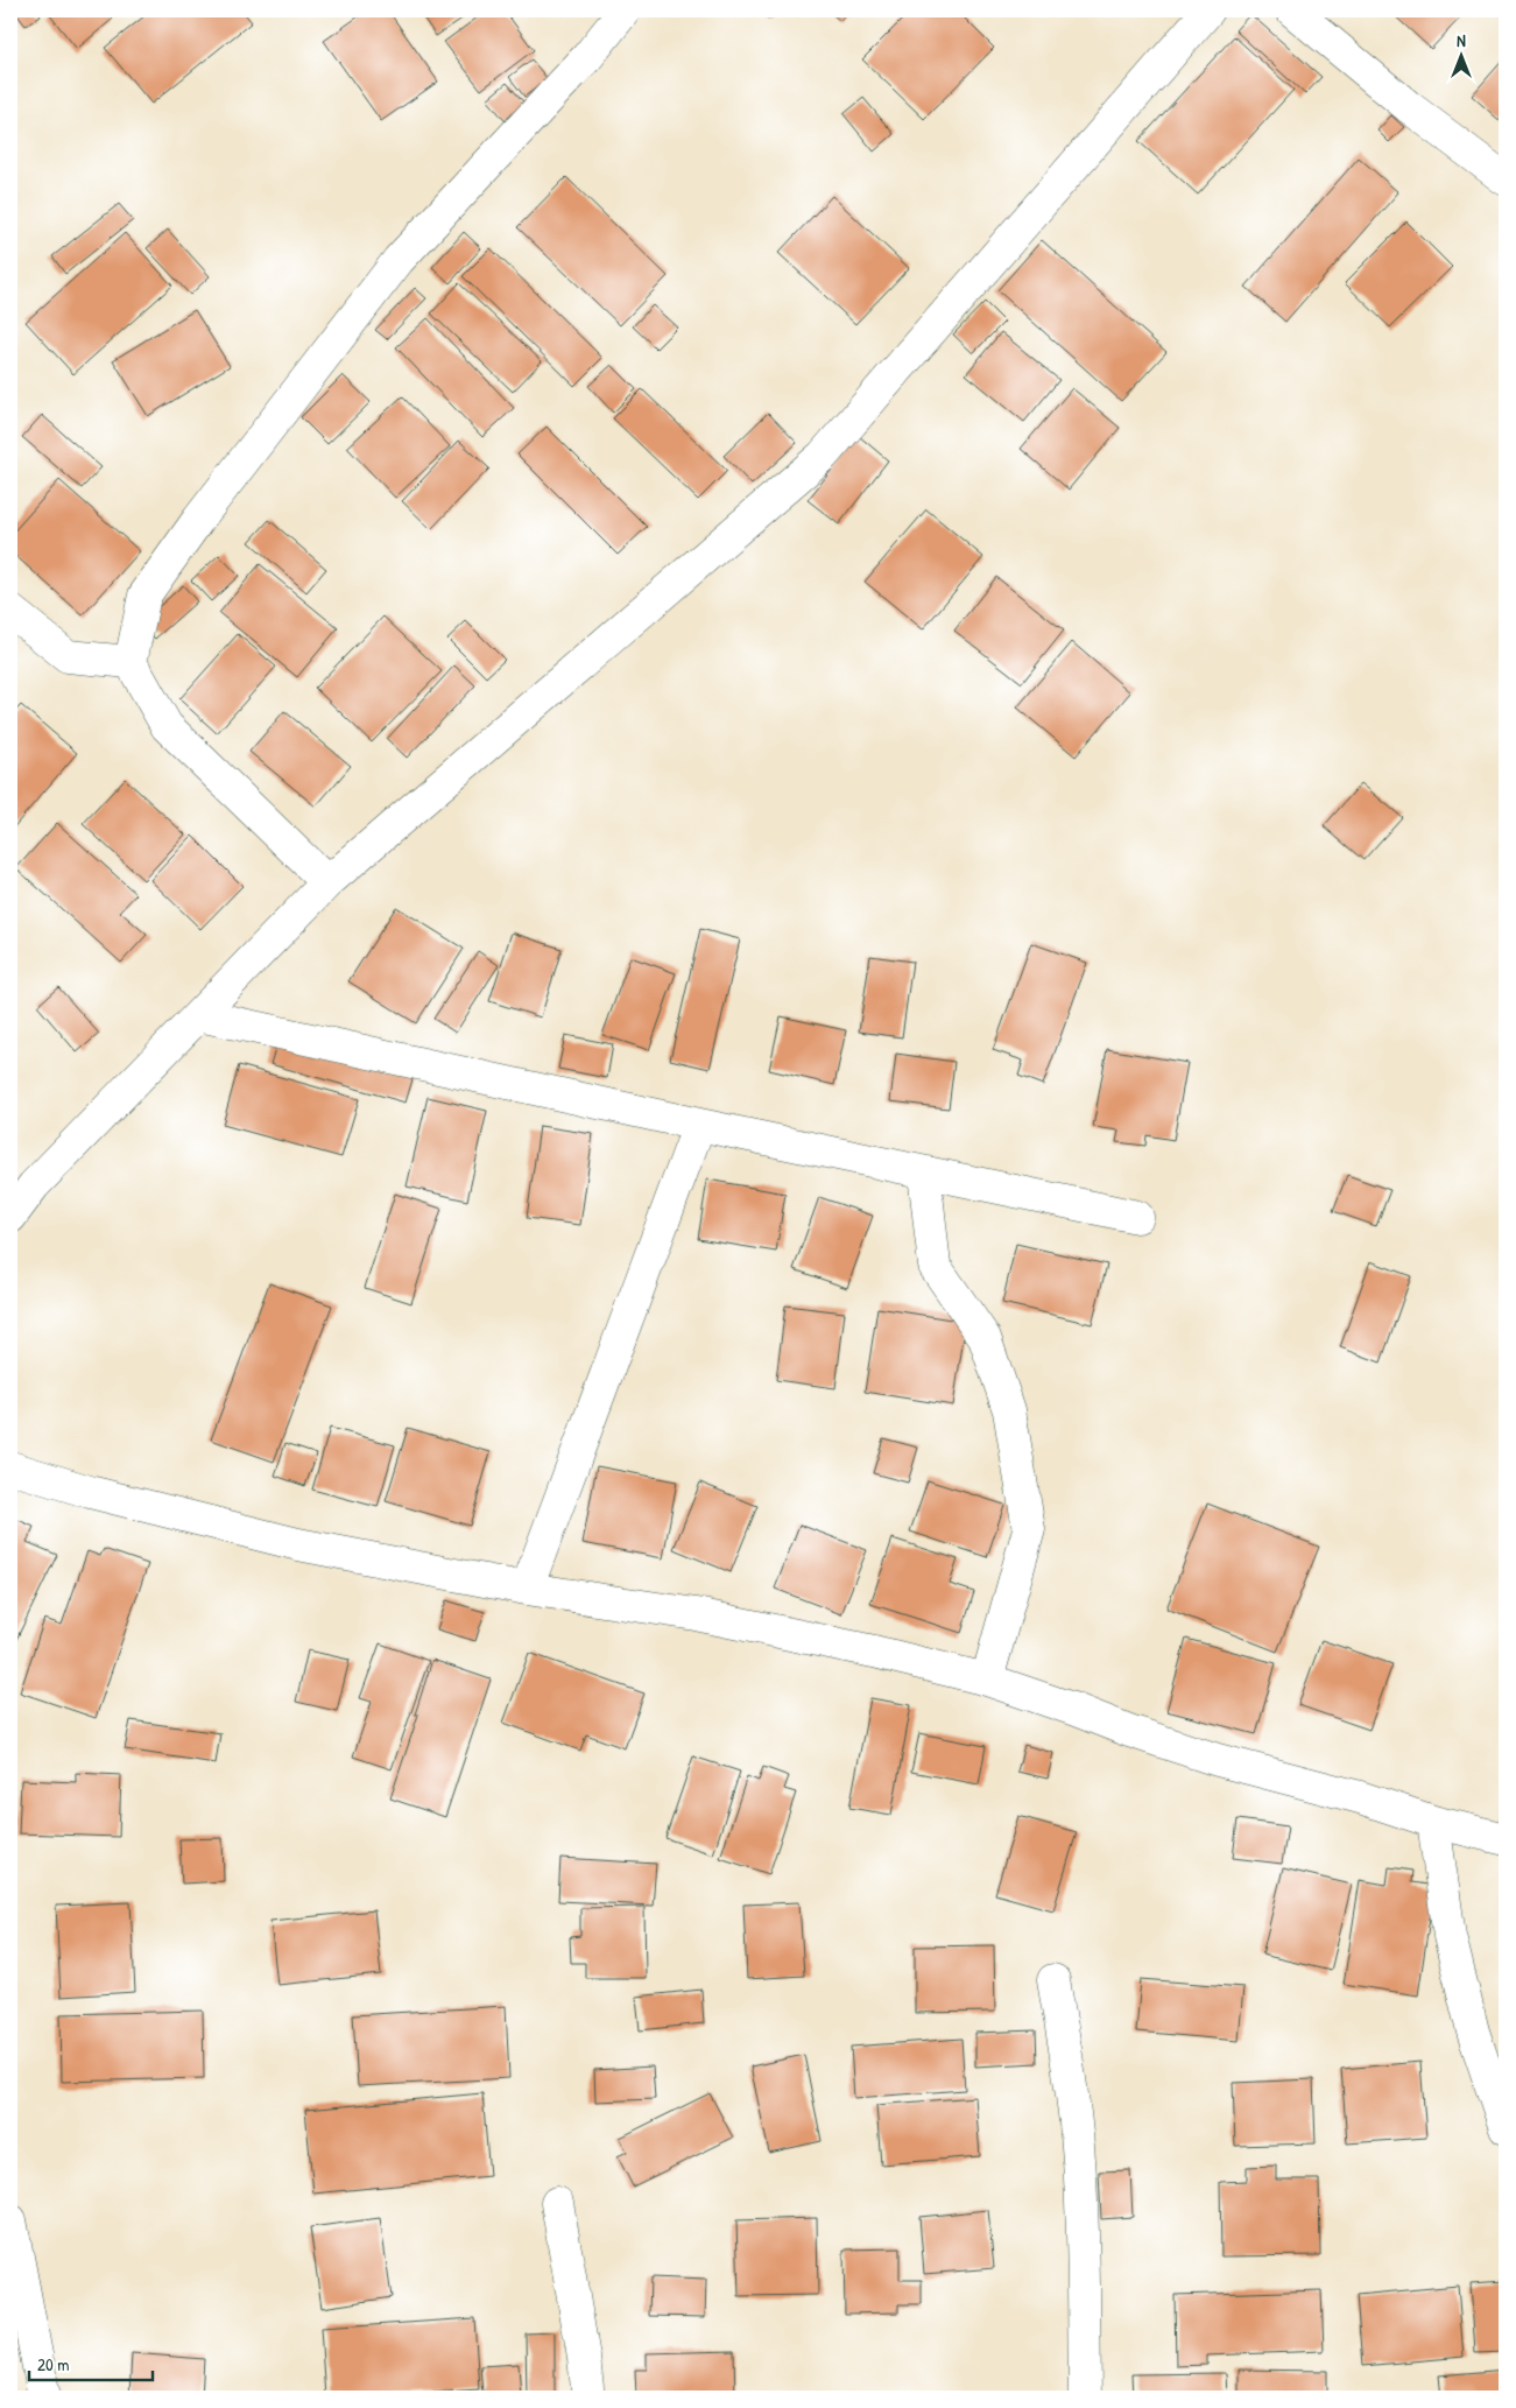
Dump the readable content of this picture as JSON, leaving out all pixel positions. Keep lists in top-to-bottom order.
{
  "scale_bar": "20 m",
  "north": "top"
}
